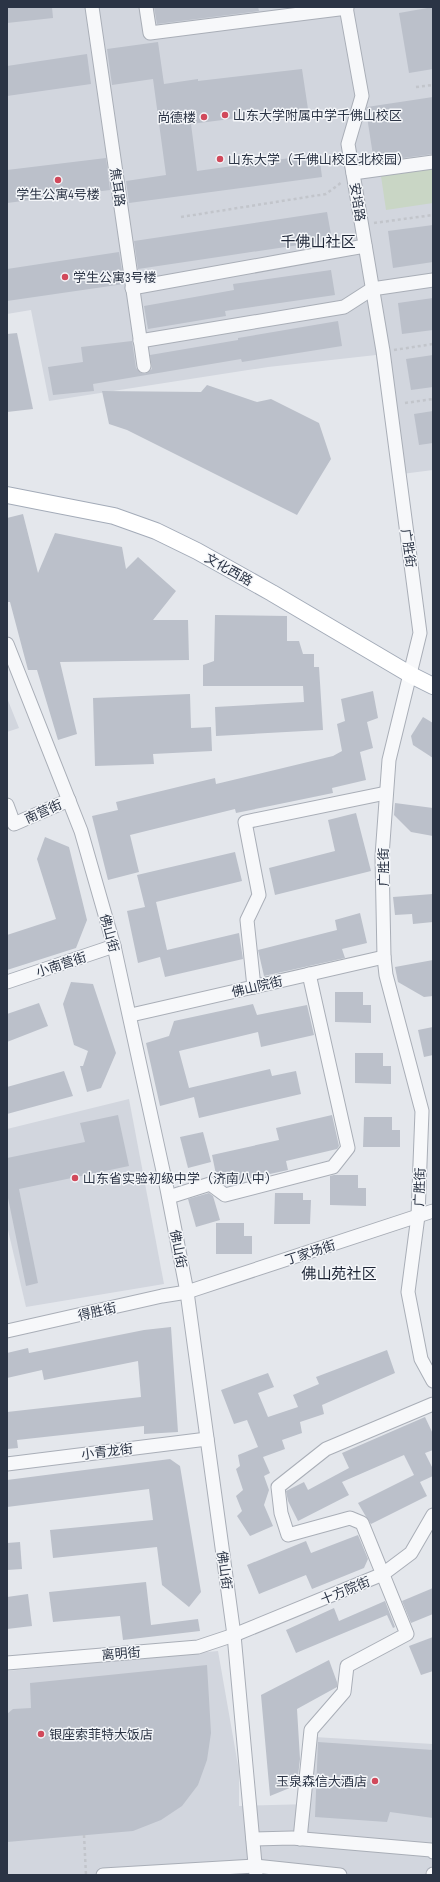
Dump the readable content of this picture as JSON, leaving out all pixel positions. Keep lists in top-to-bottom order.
{
  "streets": {
    "main road": ["文化西路"],
    "street": [
      "焦耳路",
      "安培路",
      "广胜街",
      "南营街",
      "佛山街",
      "小南营街",
      "佛山院街",
      "丁家场街",
      "得胜街",
      "小青龙街",
      "十方院街",
      "离明街"
    ]
  },
  "crossings": [
    ["安培路", "广胜街"],
    ["广胜街", "文化西路"],
    ["广胜街", "佛山院街"],
    ["广胜街", "丁家场街"],
    ["南营街", "佛山街"],
    ["佛山街", "小南营街"],
    ["佛山街", "佛山院街"],
    ["佛山街", "丁家场街"],
    ["佛山街", "得胜街"],
    ["佛山街", "小青龙街"],
    ["佛山街", "十方院街"],
    ["佛山街", "离明街"],
    ["丁家场街", "得胜街"],
    ["十方院街", "离明街"]
  ],
  "districts": ["千佛山社区", "佛山苑社区"],
  "places": [
    "山东大学附属中学千佛山校区",
    "尚德楼",
    "山东大学（千佛山校区北校园）",
    "学生公寓4号楼",
    "学生公寓3号楼",
    "山东省实验初级中学（济南八中）",
    "银座索菲特大饭店",
    "玉泉森信大酒店"
  ]
}
